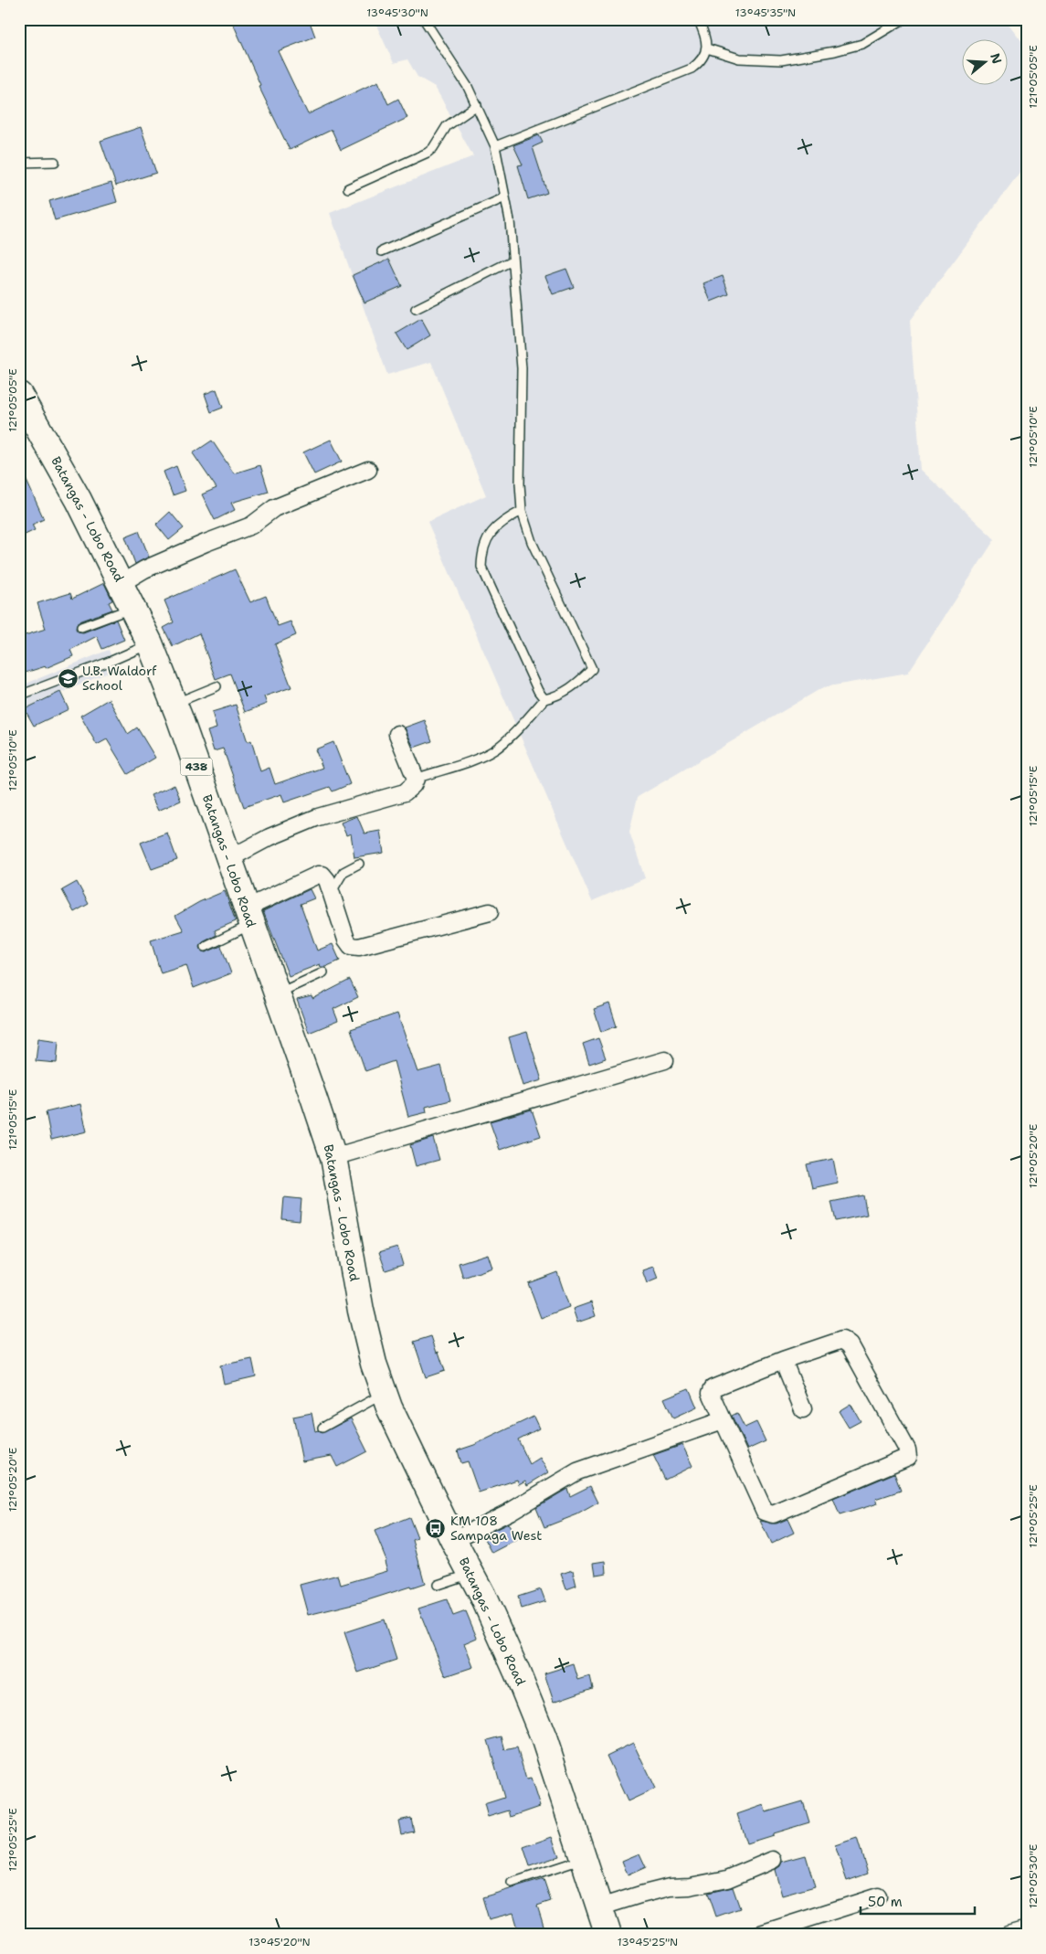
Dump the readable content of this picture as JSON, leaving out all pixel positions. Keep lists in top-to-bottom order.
{
  "streets": {
    "main road": ["Batangas - Lobo Road", "438"]
  },
  "places": {
    "school or university": ["U.B. Waldorf School"],
    "bus stop": ["KM 108 Sampaga West"]
  },
  "scale_bar": "50 m",
  "north": "right",
  "coordinates": [
    "13°45'30\"N",
    "13°45'35\"N",
    "121°05'05\"E",
    "121°05'10\"E",
    "121°05'15\"E",
    "121°05'20\"E",
    "121°05'25\"E",
    "121°05'30\"E",
    "13°45'20\"N",
    "13°45'25\"N"
  ]
}
